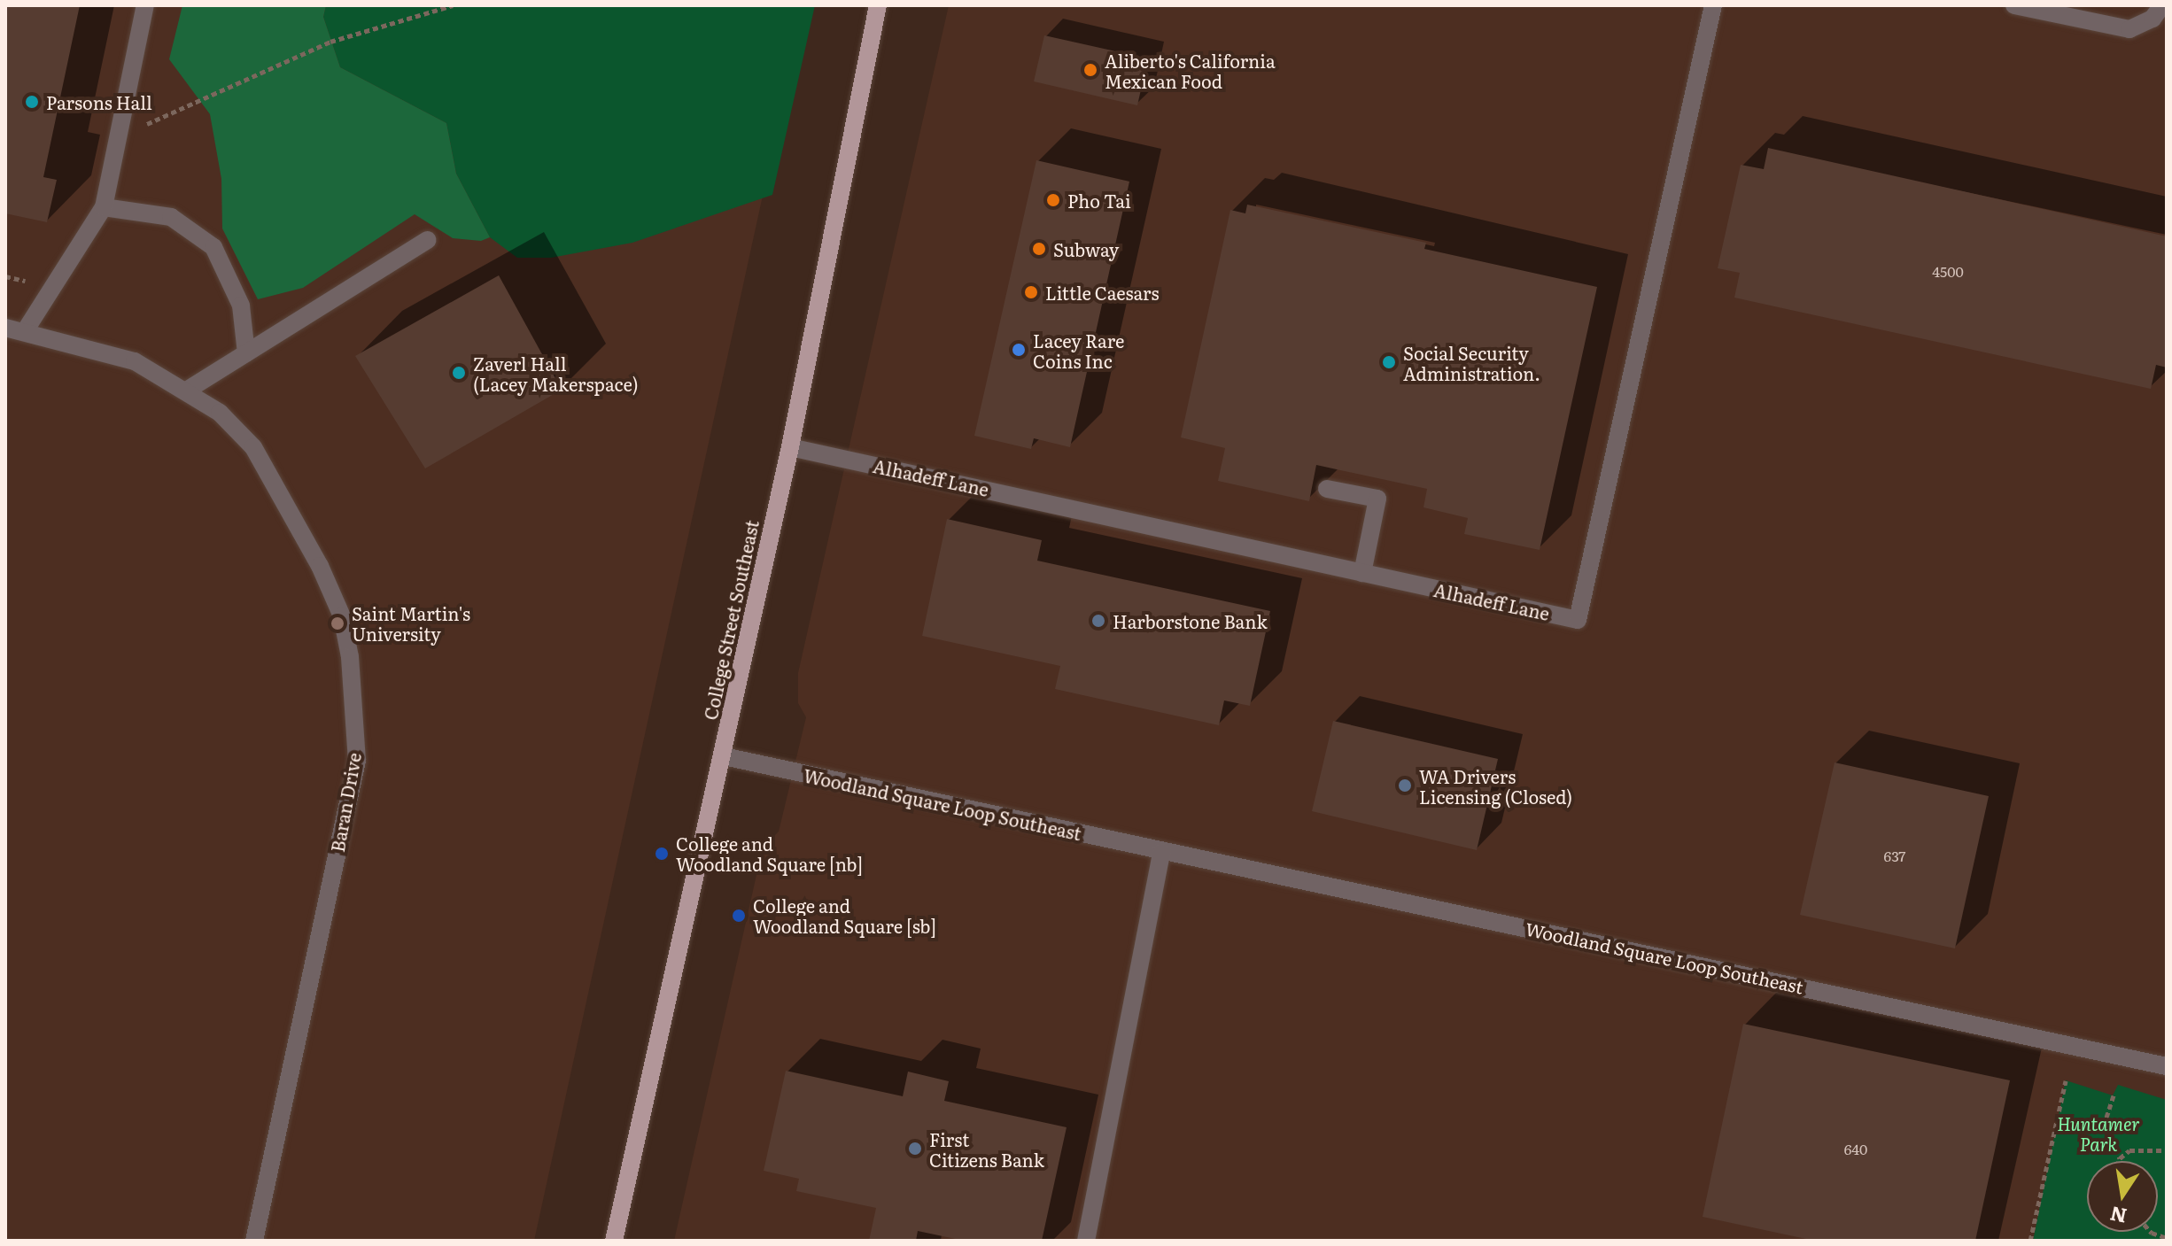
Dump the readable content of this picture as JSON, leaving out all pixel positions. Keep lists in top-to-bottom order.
{
  "streets": {
    "main road": ["College Street Southeast"],
    "street": ["Alhadeff Lane", "Baran Drive", "Woodland Square Loop Southeast"]
  },
  "crossings": [
    ["Alhadeff Lane", "College Street Southeast"],
    ["College Street Southeast", "Woodland Square Loop Southeast"]
  ],
  "parks": ["Huntamer Park"],
  "places": [
    "Aliberto's California Mexican Food",
    "Parsons Hall",
    "Pho Tai",
    "Subway",
    "Little Caesars",
    "Lacey Rare Coins Inc",
    "Social Security Administration.",
    "Zaverl Hall (Lacey Makerspace)",
    "Harborstone Bank",
    "Saint Martin's University",
    "WA Drivers Licensing (Closed)",
    "College and Woodland Square [nb]",
    "College and Woodland Square [sb]",
    "First Citizens Bank"
  ],
  "house_numbers": ["4500", "637", "640"],
  "north": "bottom"
}
